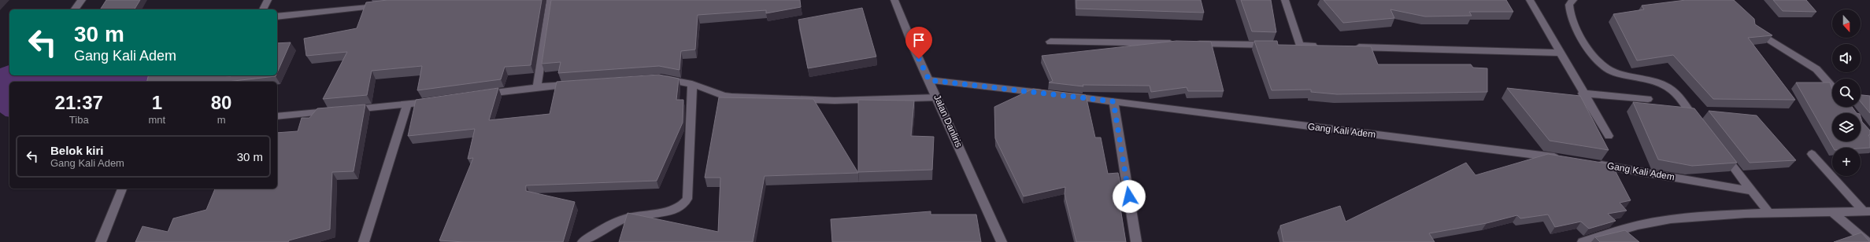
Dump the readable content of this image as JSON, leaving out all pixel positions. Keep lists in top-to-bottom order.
{
  "streets": {
    "street": ["Jalan Danliris", "Gang Kali Adem"]
  },
  "north": "bottom",
  "page": {
    "map_buttons": "+",
    "turn": ["30 m", "Gang Kali Adem"],
    "eta": [
      "21:37",
      "Tiba",
      "1",
      "mnt",
      "80",
      "m"
    ],
    "list": [
      {
        "name": "Belok kiri",
        "note": "Gang Kali Adem",
        "value": "30 m"
      }
    ]
  }
}
